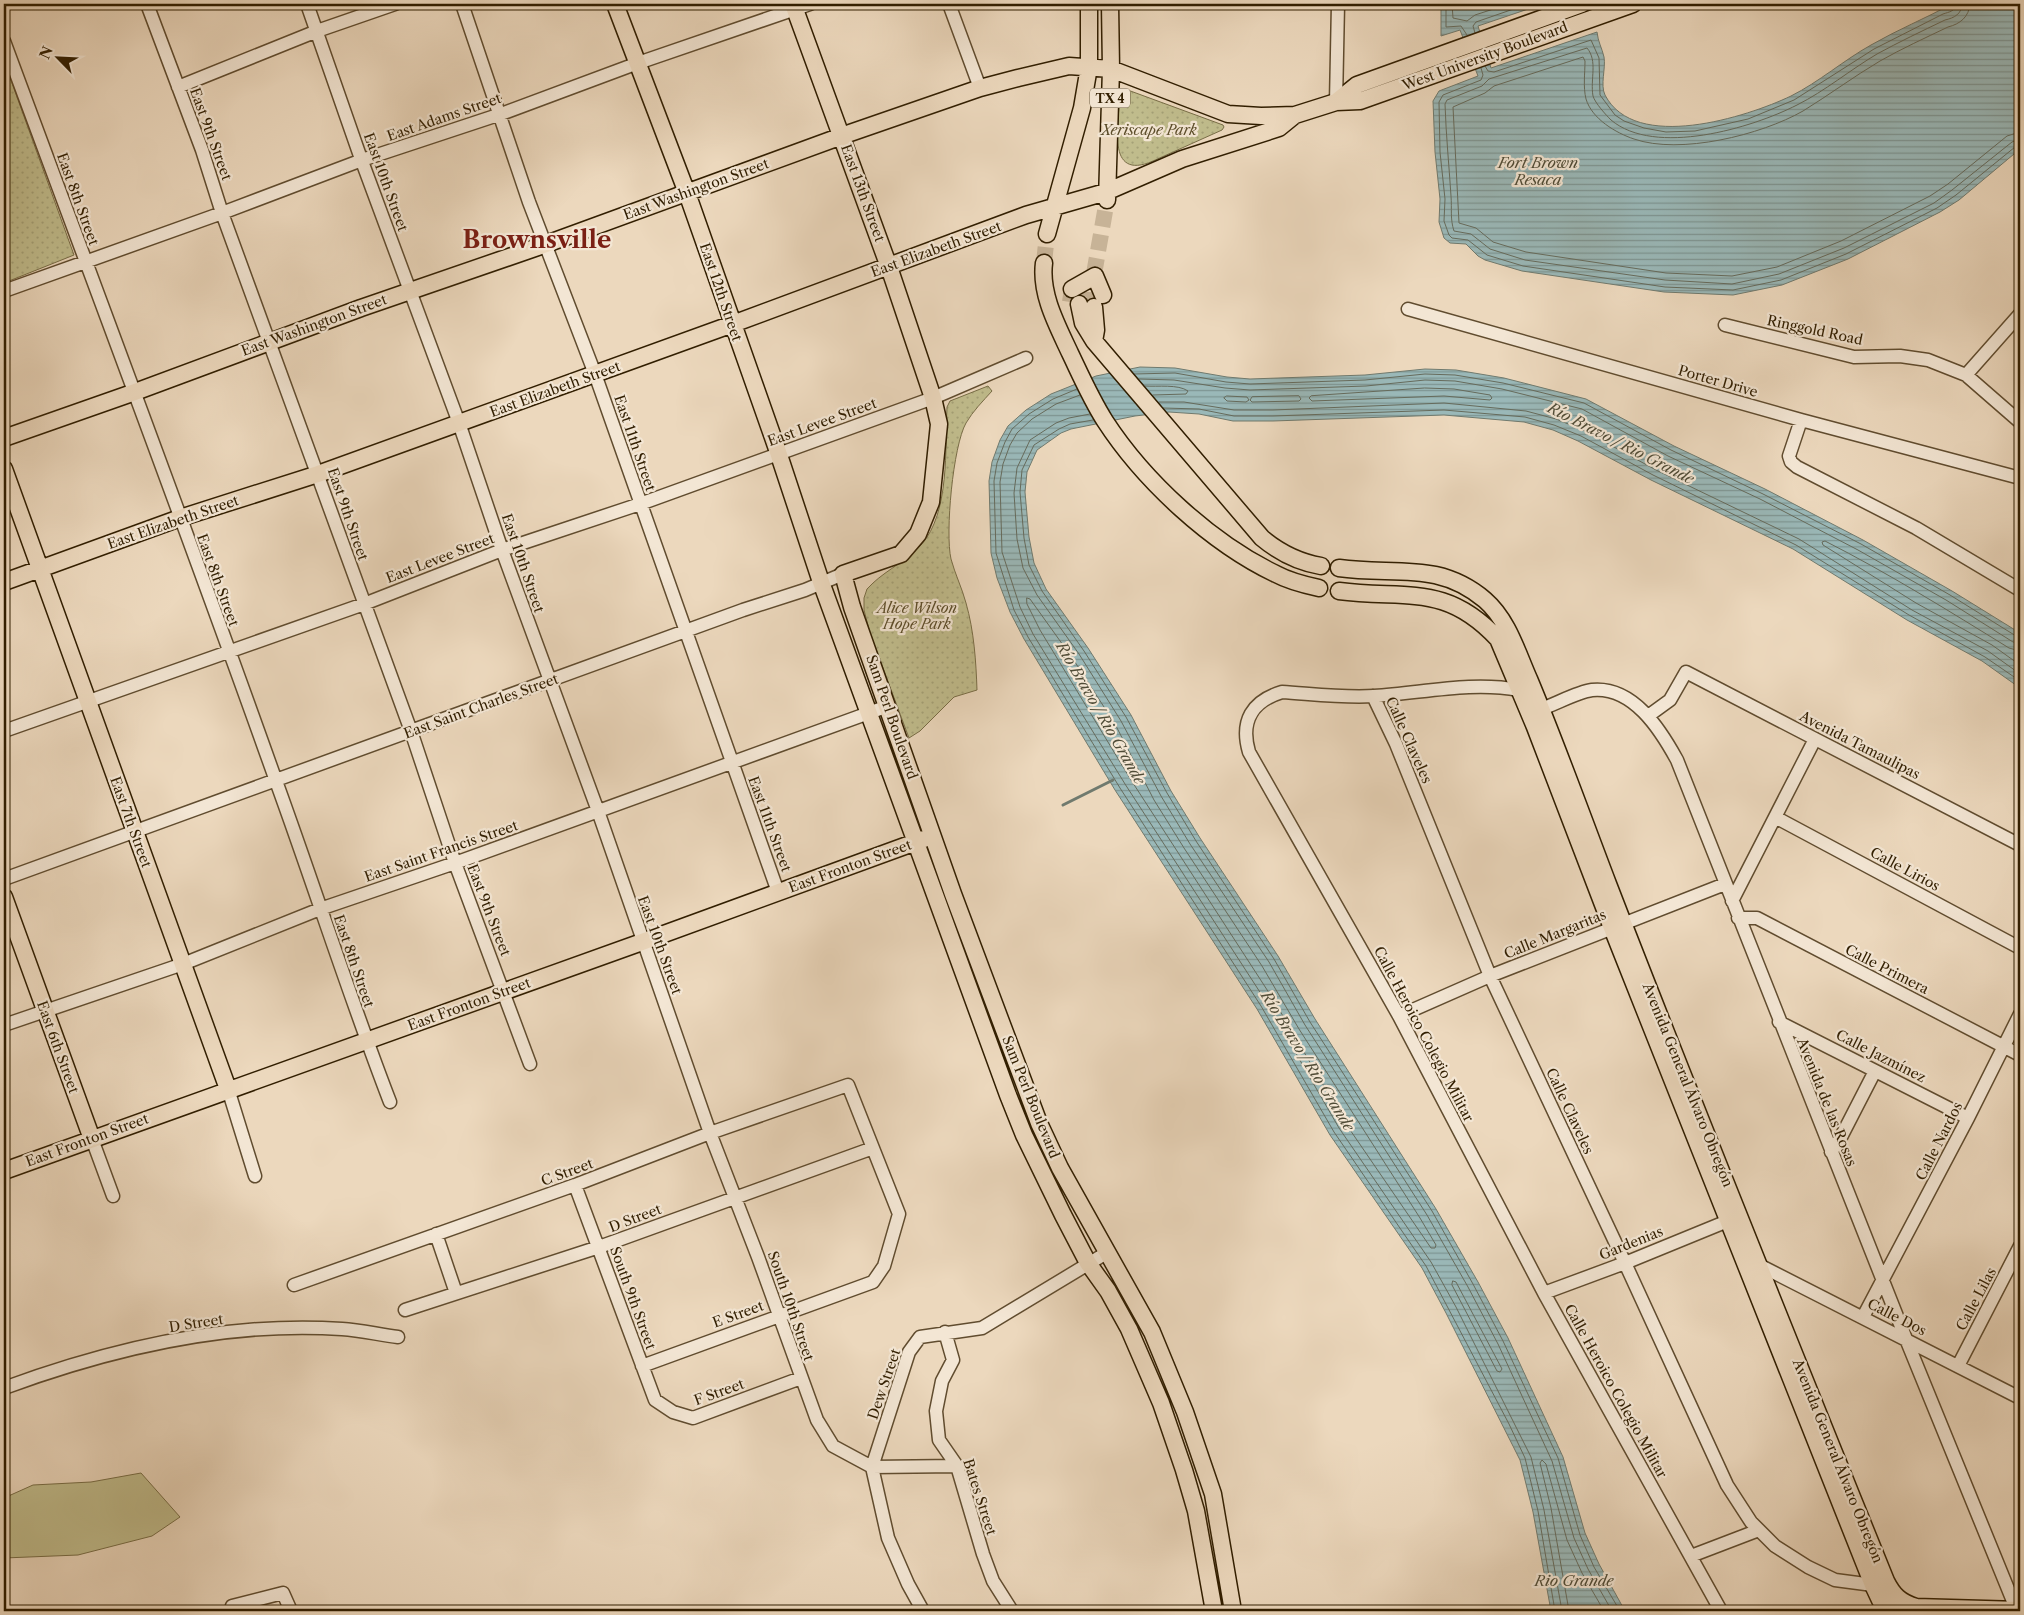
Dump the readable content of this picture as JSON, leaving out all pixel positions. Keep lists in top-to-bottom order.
{
  "streets": {
    "main road": [
      "West University Boulevard",
      "TX 4",
      "East Washington Street",
      "East 13th Street",
      "East Elizabeth Street",
      "East 12th Street",
      "East Saint Charles Street",
      "Sam Perl Boulevard",
      "East 7th Street",
      "East Fronton Street",
      "East 6th Street",
      "Avenida General Álvaro Obregón"
    ],
    "street": [
      "East Adams Street",
      "East 9th Street",
      "East 10th Street",
      "East 8th Street",
      "Ringgold Road",
      "Porter Drive",
      "East Levee Street",
      "East 11th Street",
      "Calle Claveles",
      "Avenida Tamaulipas",
      "East Saint Francis Street",
      "Calle Lirios",
      "Calle Margaritas",
      "Calle Primera",
      "Calle Heroico Colegio Militar",
      "Calle Jazmínez",
      "Avenida de las Rosas",
      "Calle Nardos",
      "C Street",
      "D Street",
      "Gardenias",
      "South 9th Street",
      "Calle Lilas",
      "South 10th Street",
      "E Street",
      "Calle Dos",
      "Dew Street",
      "F Street",
      "Bates Street"
    ]
  },
  "crossings": [
    ["West University Boulevard", "TX 4"],
    ["West University Boulevard", "East Washington Street"],
    ["West University Boulevard", "East Elizabeth Street"],
    ["TX 4", "East Washington Street"],
    ["TX 4", "East Elizabeth Street"],
    ["East Adams Street", "East 9th Street"],
    ["East Adams Street", "East 10th Street"],
    ["East Adams Street", "East 13th Street"],
    ["East Adams Street", "East 8th Street"],
    ["East Adams Street", "East 12th Street"],
    ["East Adams Street", "East 11th Street"],
    ["East 9th Street", "East Washington Street"],
    ["East 9th Street", "East Elizabeth Street"],
    ["East 9th Street", "East Levee Street"],
    ["East 9th Street", "East Saint Charles Street"],
    ["East 9th Street", "East Saint Francis Street"],
    ["East 9th Street", "East Fronton Street"],
    ["East 10th Street", "East Washington Street"],
    ["East 10th Street", "East Elizabeth Street"],
    ["East 10th Street", "East Levee Street"],
    ["East 10th Street", "East Saint Charles Street"],
    ["East 10th Street", "East Saint Francis Street"],
    ["East 10th Street", "East Fronton Street"],
    ["East 10th Street", "C Street"],
    ["East 10th Street", "South 10th Street"],
    ["East Washington Street", "East 13th Street"],
    ["East Washington Street", "East 8th Street"],
    ["East Washington Street", "East 12th Street"],
    ["East Washington Street", "East 11th Street"],
    ["East 13th Street", "East Elizabeth Street"],
    ["East 13th Street", "East Levee Street"],
    ["East 13th Street", "East Saint Charles Street"],
    ["East 8th Street", "East Elizabeth Street"],
    ["East 8th Street", "East Levee Street"],
    ["East 8th Street", "East Saint Charles Street"],
    ["East 8th Street", "East Saint Francis Street"],
    ["East 8th Street", "East Fronton Street"],
    ["East Elizabeth Street", "East 12th Street"],
    ["East Elizabeth Street", "East 11th Street"],
    ["East Elizabeth Street", "East 7th Street"],
    ["East 12th Street", "East Levee Street"],
    ["East 12th Street", "East Saint Charles Street"],
    ["East 12th Street", "Sam Perl Boulevard"],
    ["East Levee Street", "East 11th Street"],
    ["East Levee Street", "East 7th Street"],
    ["East 11th Street", "East Saint Charles Street"],
    ["East 11th Street", "East Saint Francis Street"],
    ["East 11th Street", "East Fronton Street"],
    ["East Saint Charles Street", "Sam Perl Boulevard"],
    ["East Saint Charles Street", "East 7th Street"],
    ["Sam Perl Boulevard", "East Saint Francis Street"],
    ["Sam Perl Boulevard", "East Fronton Street"],
    ["Sam Perl Boulevard", "Dew Street"],
    ["Calle Claveles", "Calle Margaritas"],
    ["Calle Claveles", "Calle Heroico Colegio Militar"],
    ["Calle Claveles", "Avenida General Álvaro Obregón"],
    ["Calle Claveles", "Gardenias"],
    ["Avenida Tamaulipas", "Avenida de las Rosas"],
    ["East 7th Street", "East Saint Francis Street"],
    ["East 7th Street", "East Fronton Street"],
    ["East Saint Francis Street", "East 6th Street"],
    ["East Fronton Street", "East 6th Street"],
    ["Calle Margaritas", "Calle Heroico Colegio Militar"],
    ["Calle Margaritas", "Avenida General Álvaro Obregón"],
    ["Calle Margaritas", "Avenida de las Rosas"],
    ["Calle Primera", "Avenida de las Rosas"],
    ["Calle Primera", "Calle Nardos"],
    ["Calle Heroico Colegio Militar", "Avenida General Álvaro Obregón"],
    ["Calle Heroico Colegio Militar", "Gardenias"],
    ["Calle Jazmínez", "Avenida de las Rosas"],
    ["Calle Jazmínez", "Calle Nardos"],
    ["Avenida General Álvaro Obregón", "Avenida de las Rosas"],
    ["Avenida General Álvaro Obregón", "Gardenias"],
    ["Avenida General Álvaro Obregón", "Calle Dos"],
    ["Avenida de las Rosas", "Calle Nardos"],
    ["Avenida de las Rosas", "Calle Dos"],
    ["Calle Nardos", "Calle Dos"],
    ["C Street", "D Street"],
    ["C Street", "South 9th Street"],
    ["C Street", "South 10th Street"],
    ["C Street", "E Street"],
    ["D Street", "South 9th Street"],
    ["D Street", "South 10th Street"],
    ["D Street", "E Street"],
    ["South 9th Street", "E Street"],
    ["South 9th Street", "F Street"],
    ["Calle Lilas", "Calle Dos"],
    ["South 10th Street", "E Street"],
    ["South 10th Street", "Dew Street"],
    ["South 10th Street", "F Street"],
    ["E Street", "F Street"],
    ["Dew Street", "Bates Street"]
  ],
  "districts": ["Brownsville"],
  "water": ["Fort Brown Resaca", "Río Bravo / Rio Grande", "Rio Grande"],
  "parks": ["Xeriscape Park", "Alice Wilson Hope Park"],
  "north": "top left"
}
